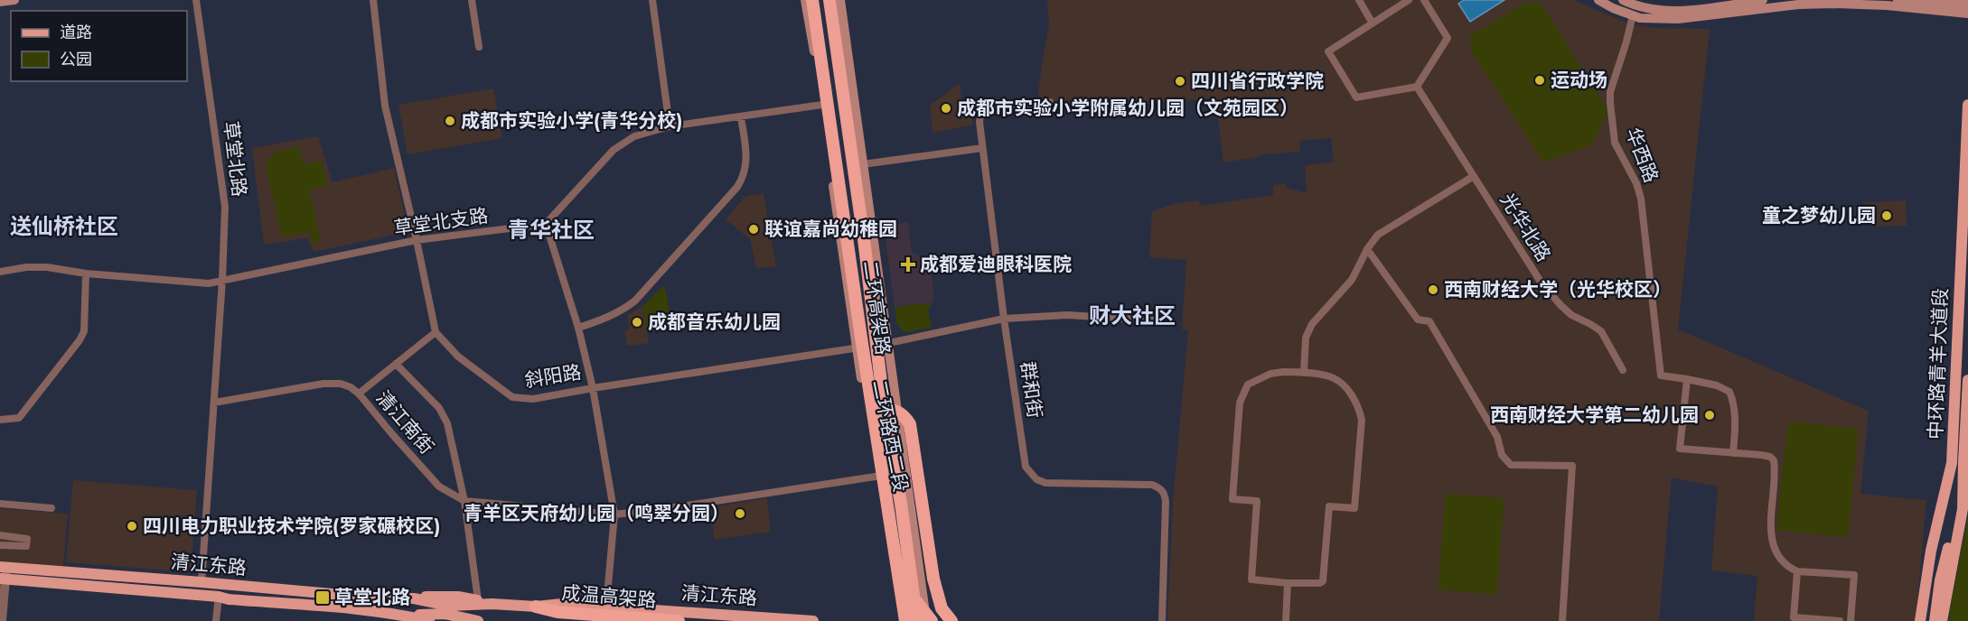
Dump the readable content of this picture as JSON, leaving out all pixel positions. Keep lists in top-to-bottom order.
{
  "streets": {
    "highway": ["二环高架路", "成温高架路"],
    "main road": ["中环路青羊大道段", "二环路西二段", "清江东路"],
    "street": [
      "华西路",
      "草堂北路",
      "草堂北支路",
      "光华北路",
      "斜阳路",
      "群和街",
      "清江南街"
    ]
  },
  "crossings": [
    ["草堂北路", "草堂北支路"],
    ["草堂北路", "清江南街"],
    ["草堂北路", "清江东路"],
    ["草堂北支路", "斜阳路"],
    ["二环高架路", "二环路西二段"],
    ["清江东路", "成温高架路"]
  ],
  "districts": ["送仙桥社区", "青华社区", "财大社区"],
  "places": {
    "other": [
      "运动场",
      "四川省行政学院",
      "成都市实验小学附属幼儿园（文苑园区）",
      "成都市实验小学(青华分校)",
      "童之梦幼儿园",
      "联谊嘉尚幼稚园",
      "西南财经大学（光华校区）",
      "成都音乐幼儿园",
      "西南财经大学第二幼儿园",
      "青羊区天府幼儿园（鸣翠分园）",
      "四川电力职业技术学院(罗家碾校区)"
    ],
    "health": ["成都爱迪眼科医院"],
    "transit": ["草堂北路"]
  },
  "legend": ["道路", "公园"]
}
